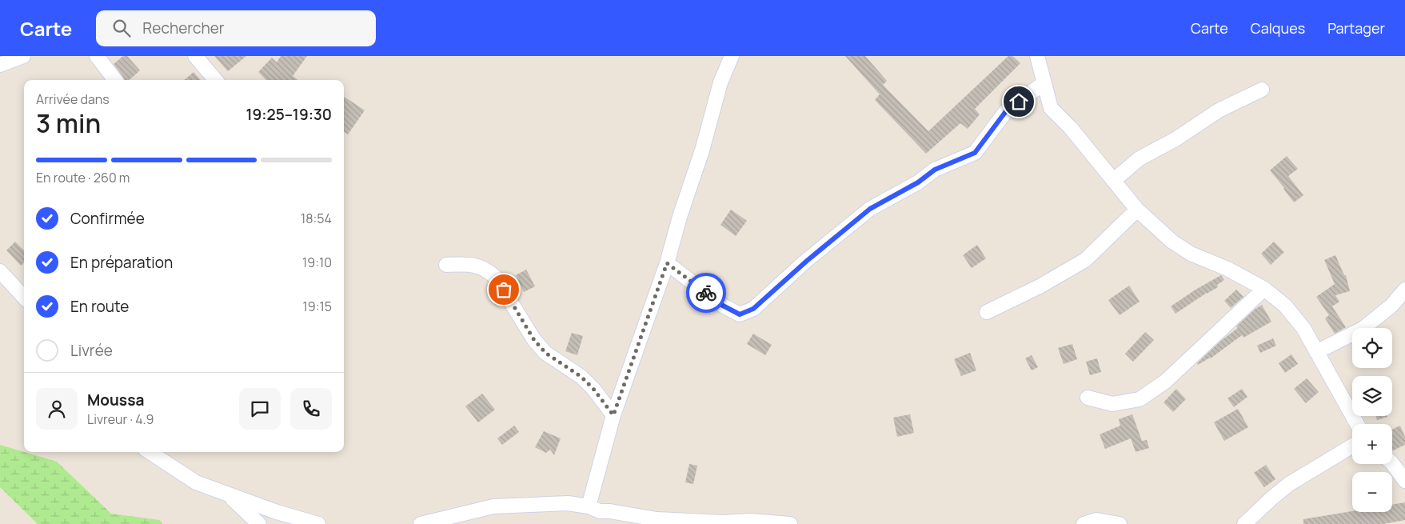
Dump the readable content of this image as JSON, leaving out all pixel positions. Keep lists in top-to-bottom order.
{
  "page": {
    "header": "Carte",
    "search": "Rechercher",
    "nav": ["Carte", "Calques", "Partager"],
    "heading": ["3 min", "Arrivée dans", "19:25–19:30"],
    "panel": ["Moussa", "Livreur · 4.9"],
    "bar": "En route · 260 m",
    "list": [
      ["Confirmée", "18:54"],
      ["En préparation", "19:10"],
      ["En route", "19:15"],
      "Livrée"
    ],
    "map_buttons": ["+", "−"]
  }
}
